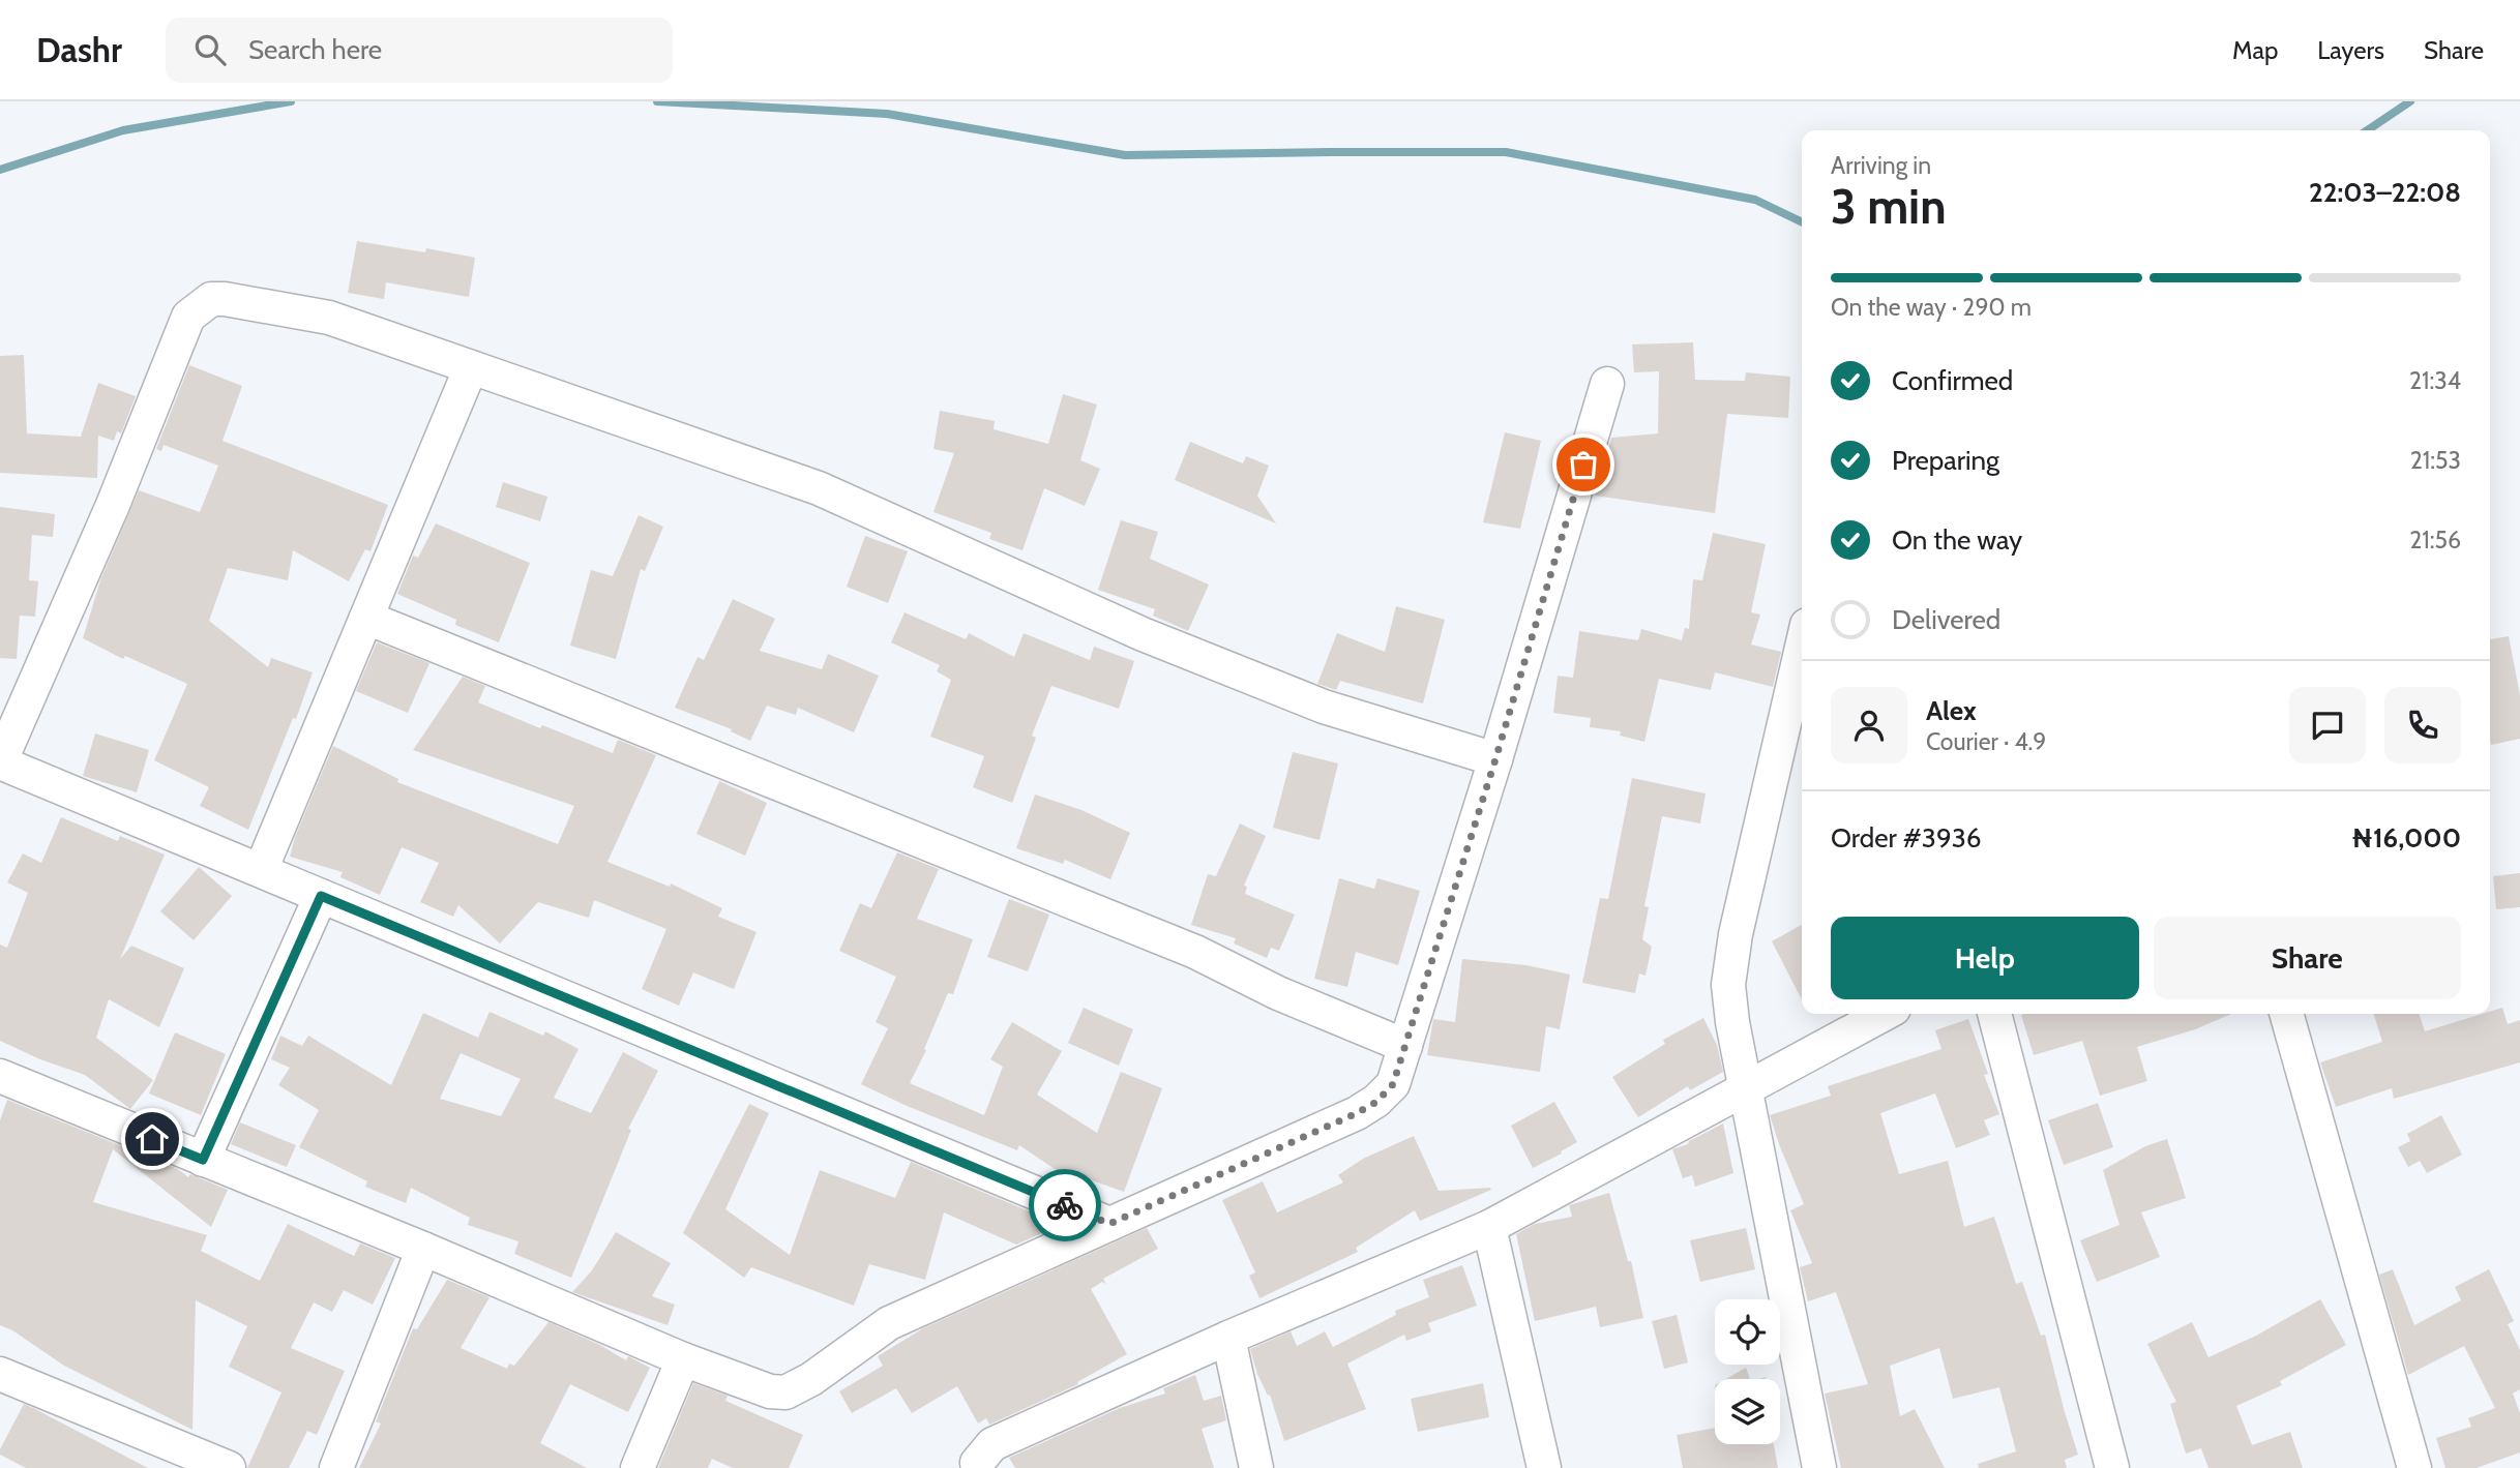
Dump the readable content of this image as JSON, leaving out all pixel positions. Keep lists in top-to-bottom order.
{
  "page": {
    "header": "Dashr",
    "search": "Search here",
    "nav": ["Map", "Layers", "Share"],
    "heading": ["3 min", "Arriving in", "22:03–22:08"],
    "panel": [
      "Alex",
      "Courier · 4.9",
      "Order #3936",
      "₦16,000"
    ],
    "bar": "On the way · 290 m",
    "list": [
      ["Confirmed", "21:34"],
      ["Preparing", "21:53"],
      ["On the way", "21:56"],
      "Delivered"
    ],
    "buttons": ["Help", "Share"]
  }
}
